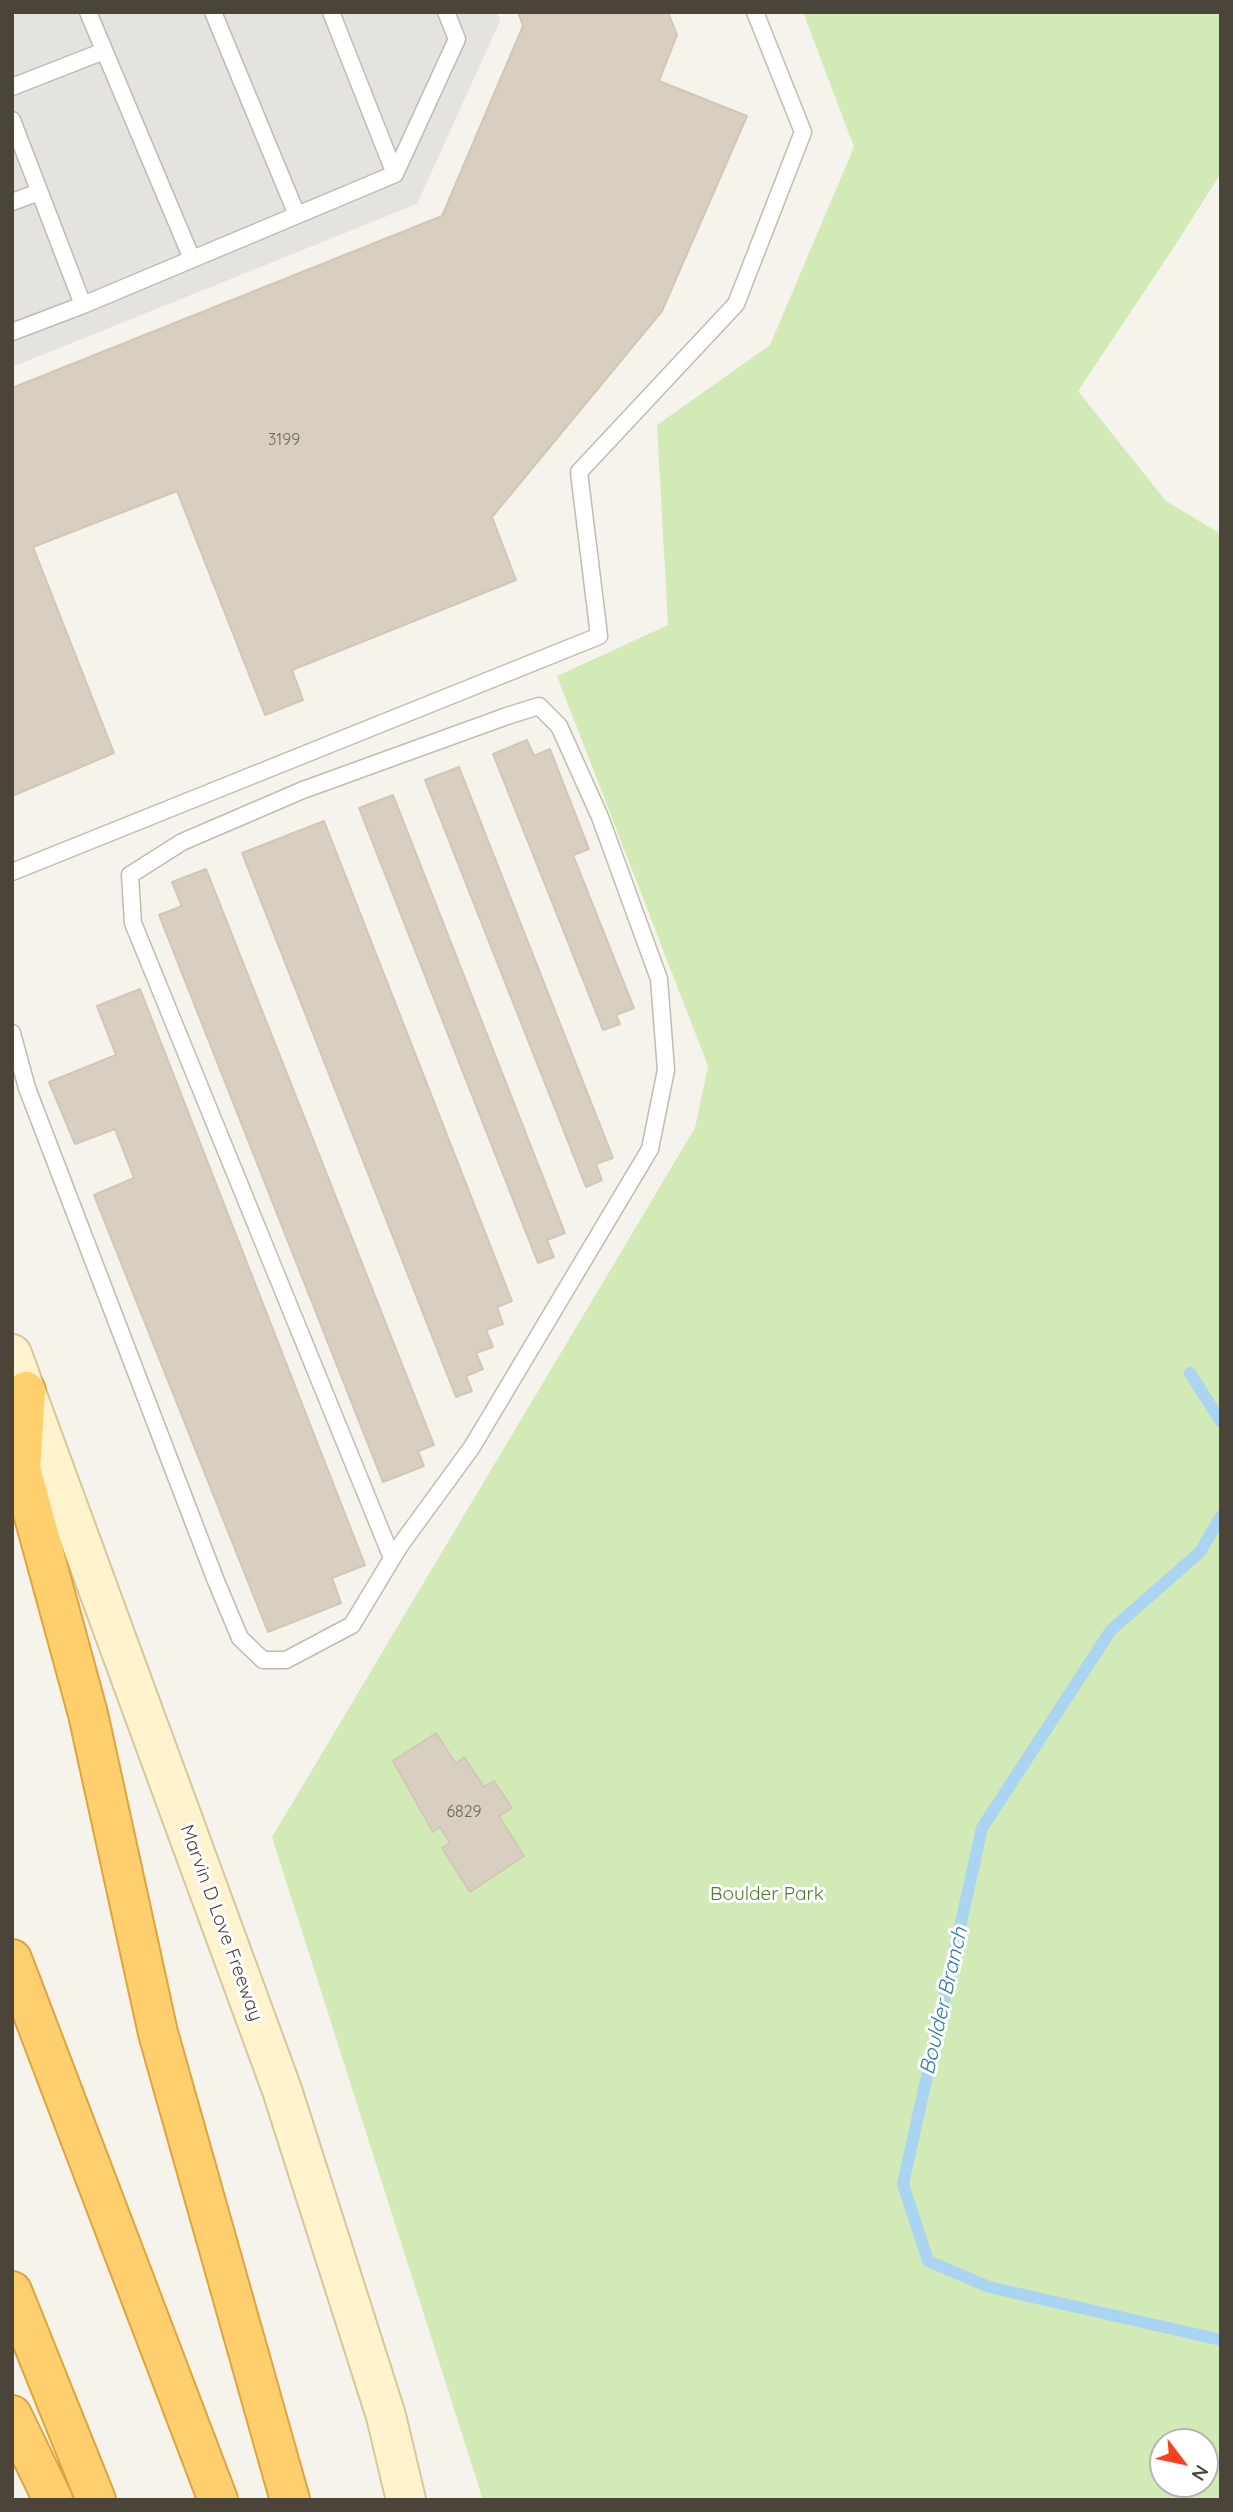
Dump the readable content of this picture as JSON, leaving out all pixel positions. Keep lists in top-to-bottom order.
{
  "streets": {
    "main road": ["Marvin D Love Freeway"]
  },
  "water": ["Boulder Branch"],
  "parks": ["Boulder Park"],
  "house_numbers": ["3199", "6829"],
  "north": "bottom right"
}
